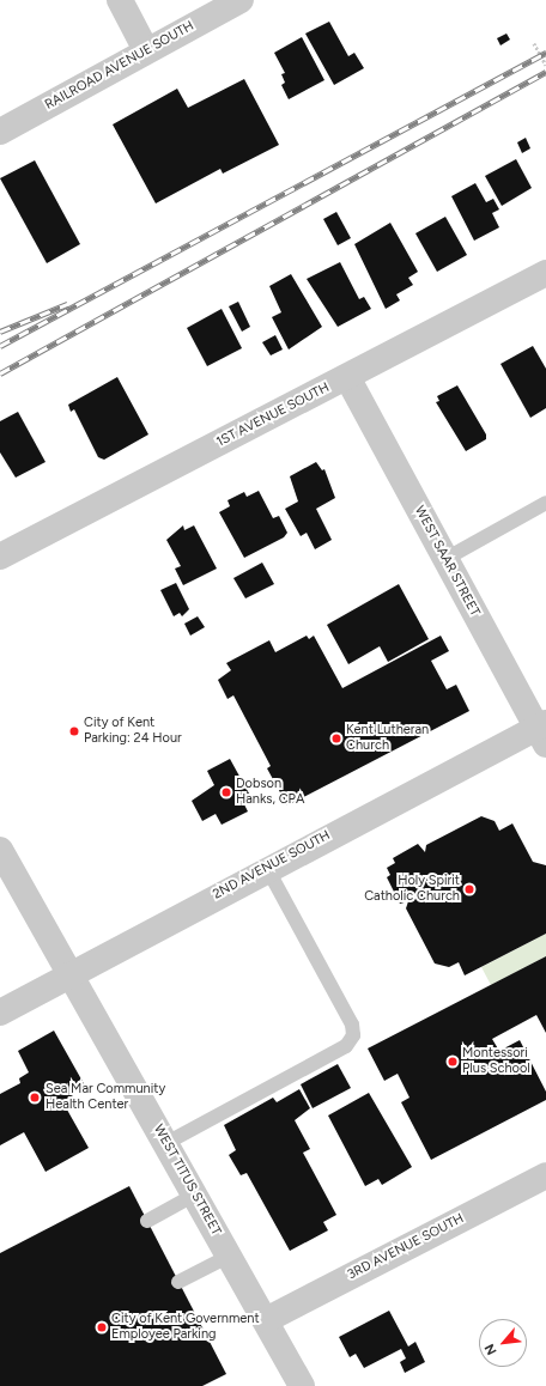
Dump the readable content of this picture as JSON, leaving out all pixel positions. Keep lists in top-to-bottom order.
{
  "streets": {
    "street": [
      "RAILROAD AVENUE SOUTH",
      "1ST AVENUE SOUTH",
      "WEST SAAR STREET",
      "2ND AVENUE SOUTH",
      "WEST TITUS STREET",
      "3RD AVENUE SOUTH"
    ]
  },
  "crossings": [
    ["1ST AVENUE SOUTH", "WEST SAAR STREET"],
    ["WEST SAAR STREET", "2ND AVENUE SOUTH"],
    ["2ND AVENUE SOUTH", "WEST TITUS STREET"],
    ["WEST TITUS STREET", "3RD AVENUE SOUTH"]
  ],
  "places": [
    "City of Kent Parking: 24 Hour",
    "Kent Lutheran Church",
    "Dobson Hanks, CPA",
    "Holy Spirit Catholic Church",
    "Montessori Plus School",
    "Sea Mar Community Health Center",
    "City of Kent Government Employee Parking"
  ],
  "north": "bottom left"
}
